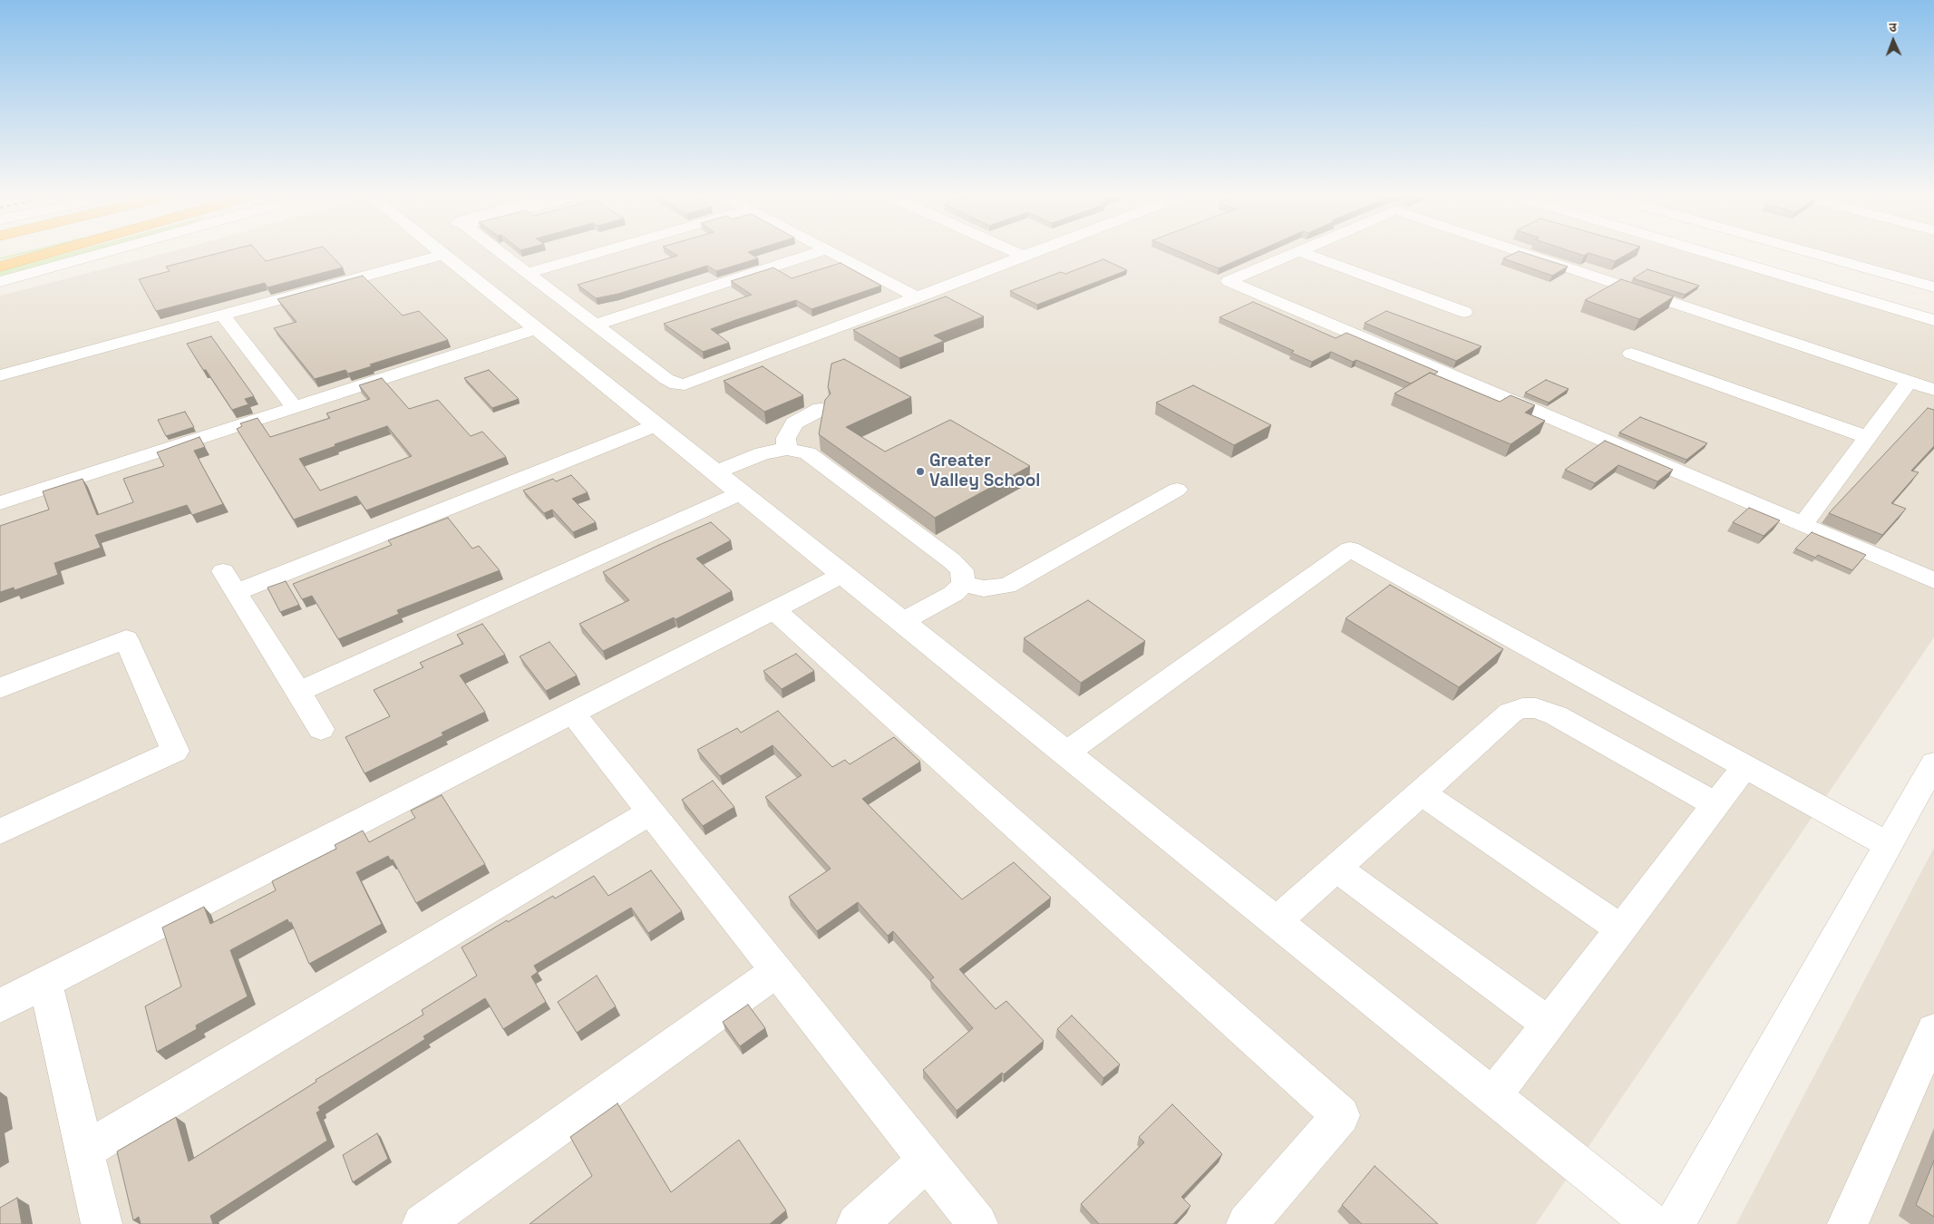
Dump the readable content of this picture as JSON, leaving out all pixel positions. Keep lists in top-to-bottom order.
{
  "places": ["Greater Valley School"],
  "north": "top"
}
